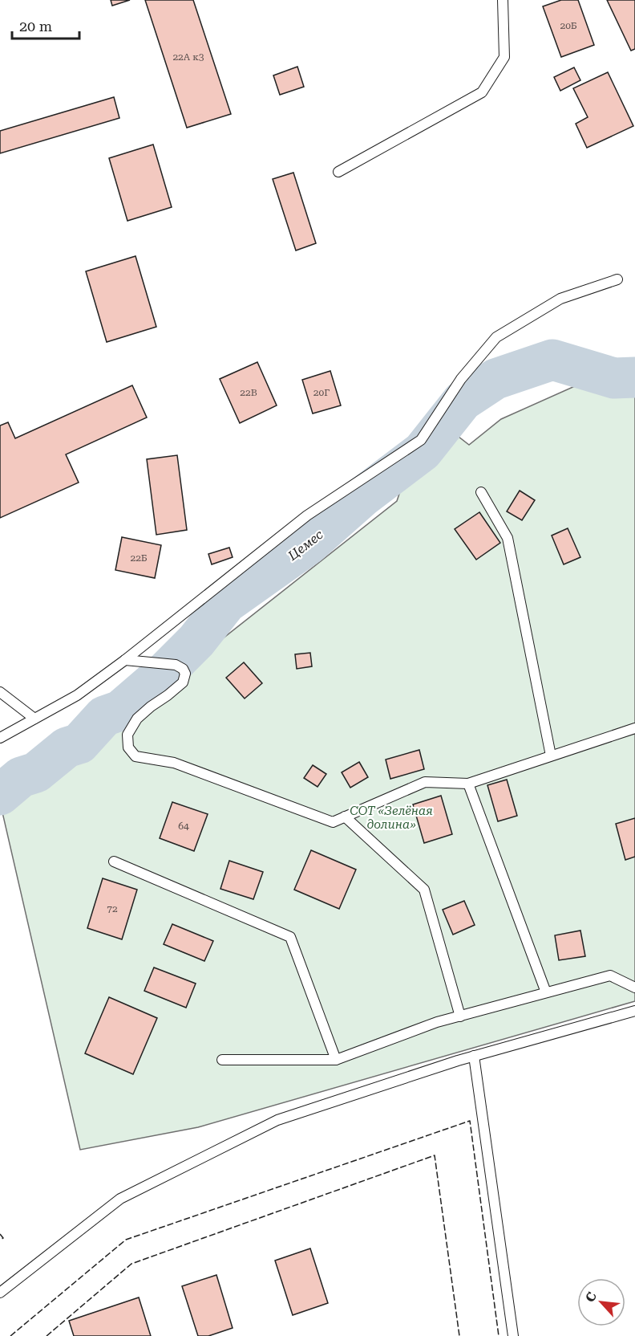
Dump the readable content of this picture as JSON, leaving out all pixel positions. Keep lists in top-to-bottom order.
{
  "water": ["Цемес"],
  "parks": ["СОТ «Зелёная долина»"],
  "house_numbers": [
    "20Б",
    "22А к3",
    "22В",
    "20Г",
    "22Б",
    "64",
    "72"
  ],
  "scale_bar": "20 m",
  "north": "top left"
}
